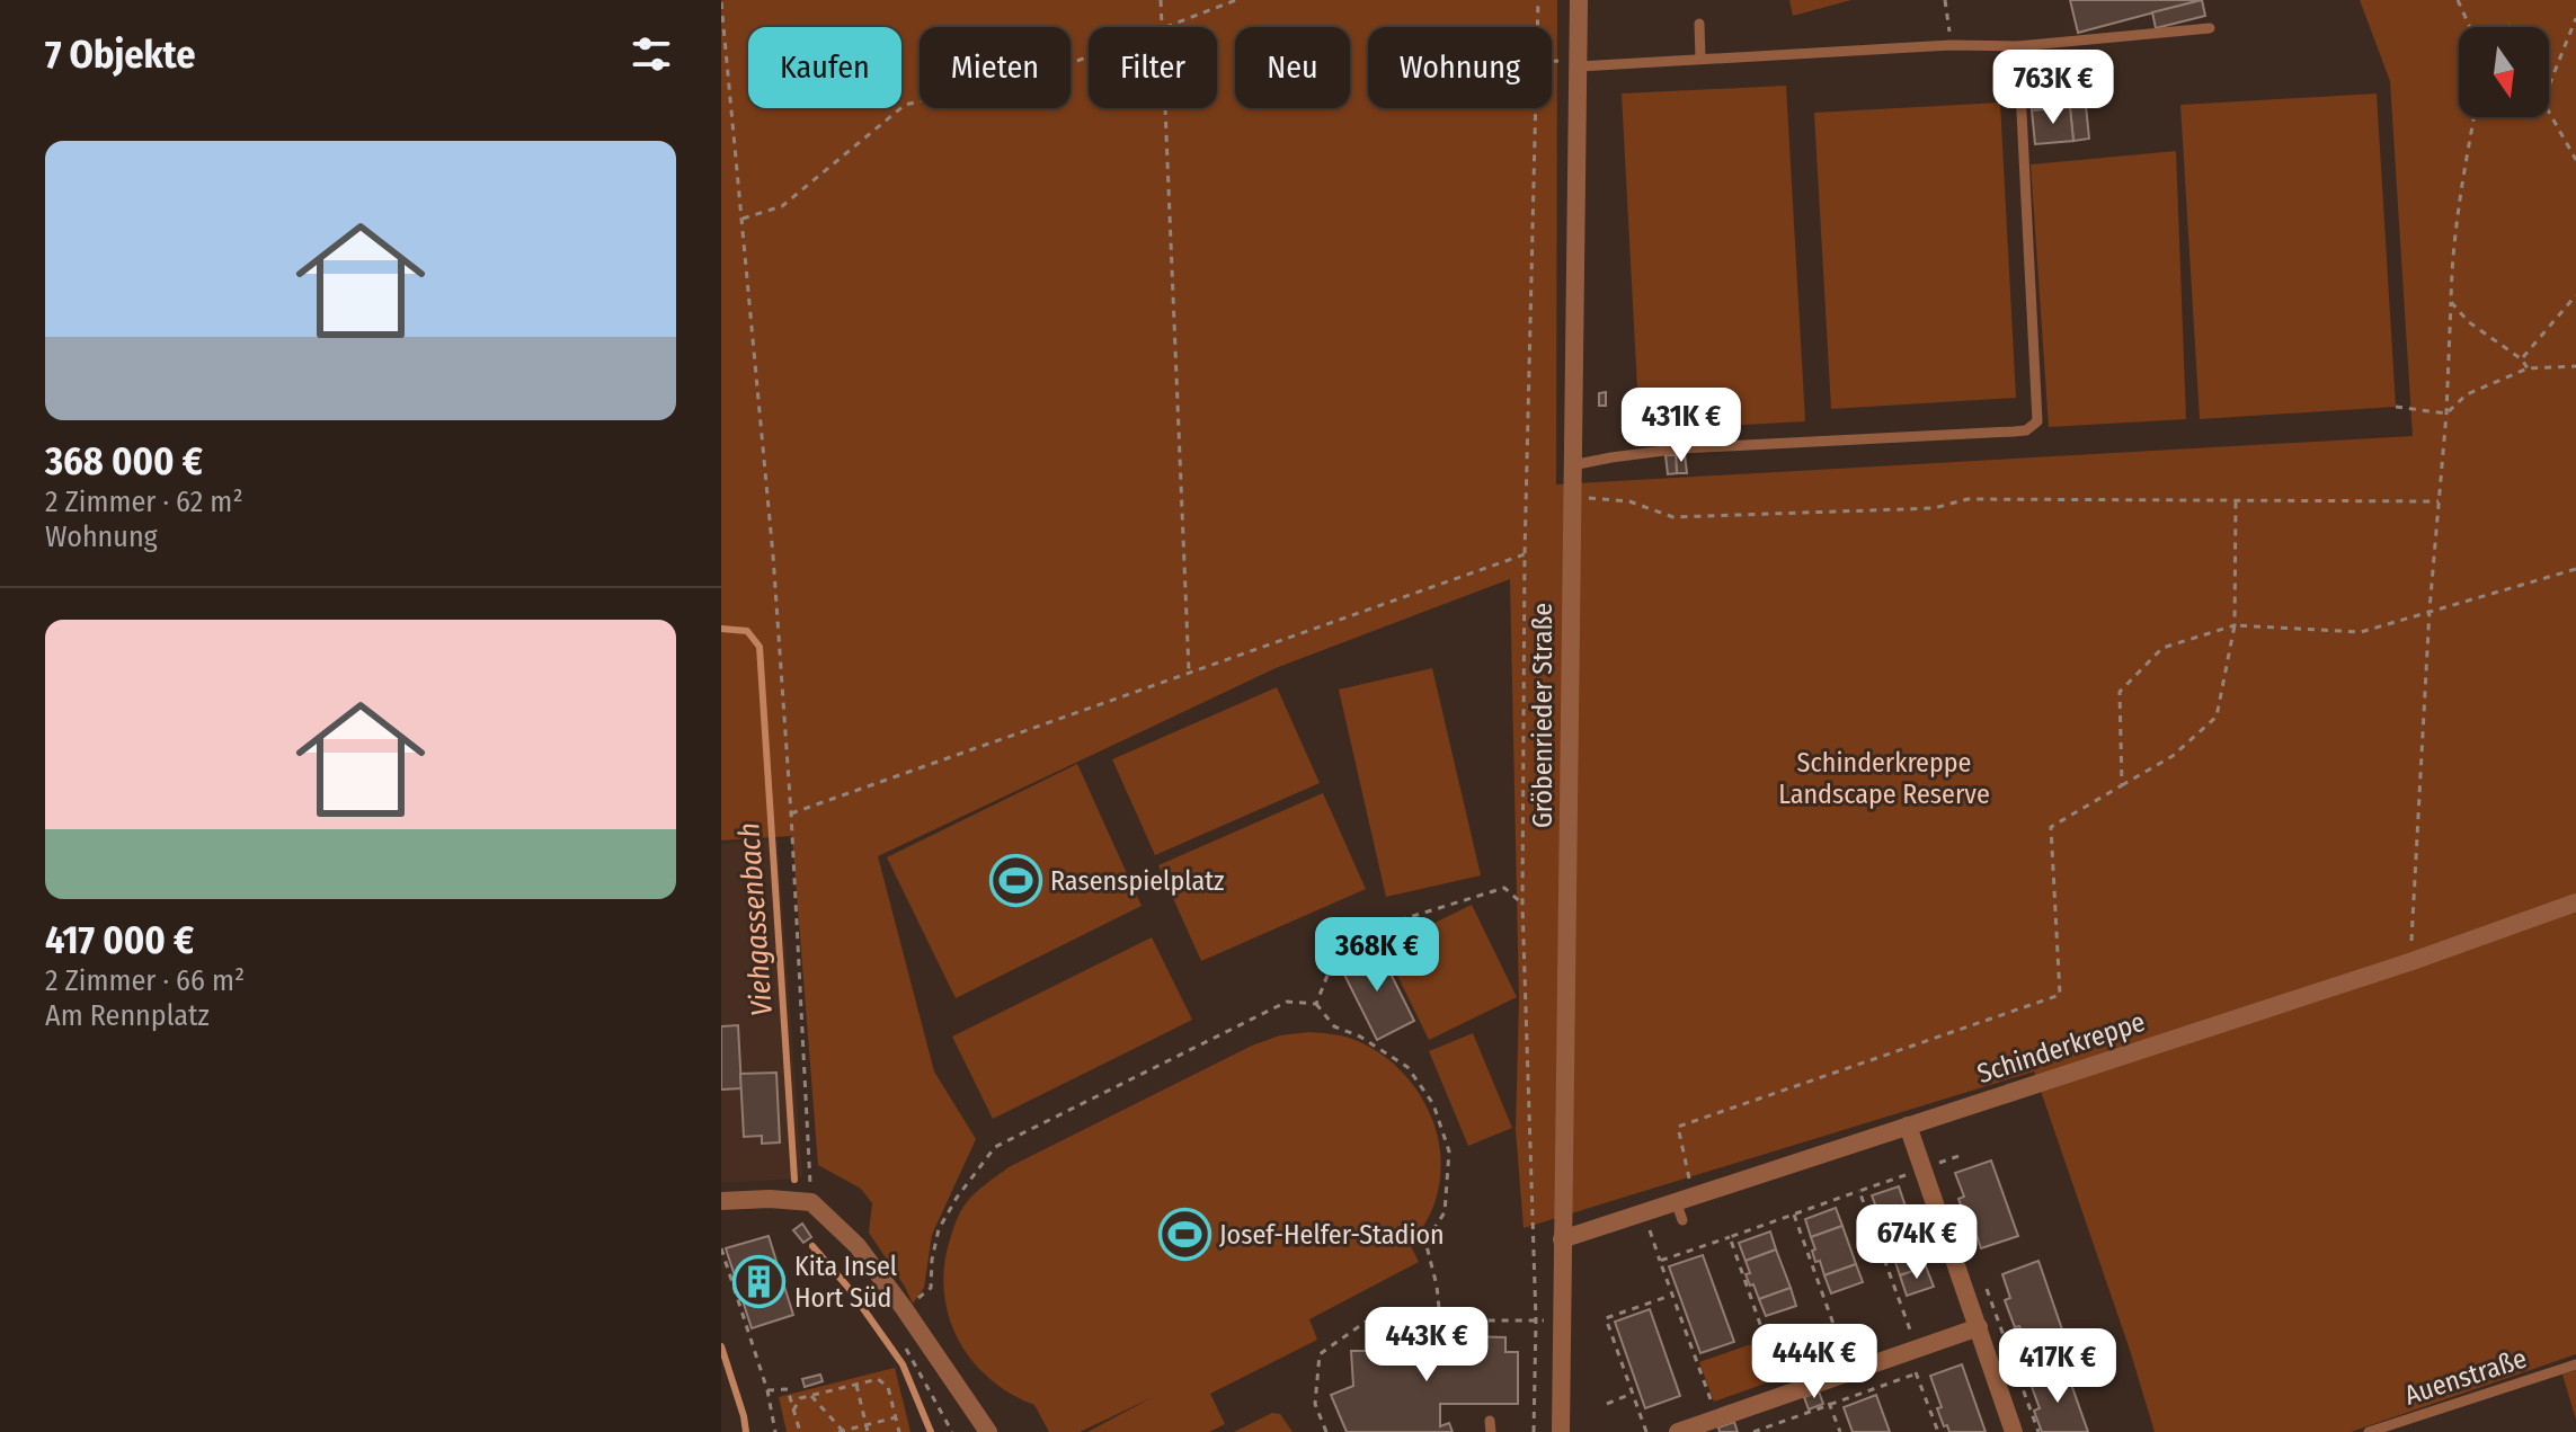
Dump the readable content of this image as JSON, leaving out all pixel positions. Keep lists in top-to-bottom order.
{
  "streets": {
    "street": ["Gröbenrieder Straße", "Schinderkreppe"],
    "lane": ["Auenstraße"]
  },
  "crossings": [
    ["Gröbenrieder Straße", "Schinderkreppe"]
  ],
  "water": ["Viehgassenbach"],
  "parks": ["Schinderkreppe Landscape Reserve"],
  "places": {
    "sports": ["Rasenspielplatz", "Josef-Helfer-Stadion"],
    "building": ["Kita Insel Hort Süd"]
  },
  "north": "bottom",
  "page": {
    "heading": "7 Objekte",
    "chip": [
      "Kaufen",
      "Mieten",
      "Filter",
      "Neu",
      "Wohnung"
    ],
    "price": [
      "763K €",
      "431K €",
      "368K €",
      "674K €",
      "443K €",
      "444K €",
      "417K €"
    ],
    "list": [
      {
        "name": "368 000 €",
        "note": "2 Zimmer · 62 m² · Wohnung"
      },
      {
        "name": "417 000 €",
        "note": "2 Zimmer · 66 m² · Am Rennplatz"
      }
    ]
  }
}
